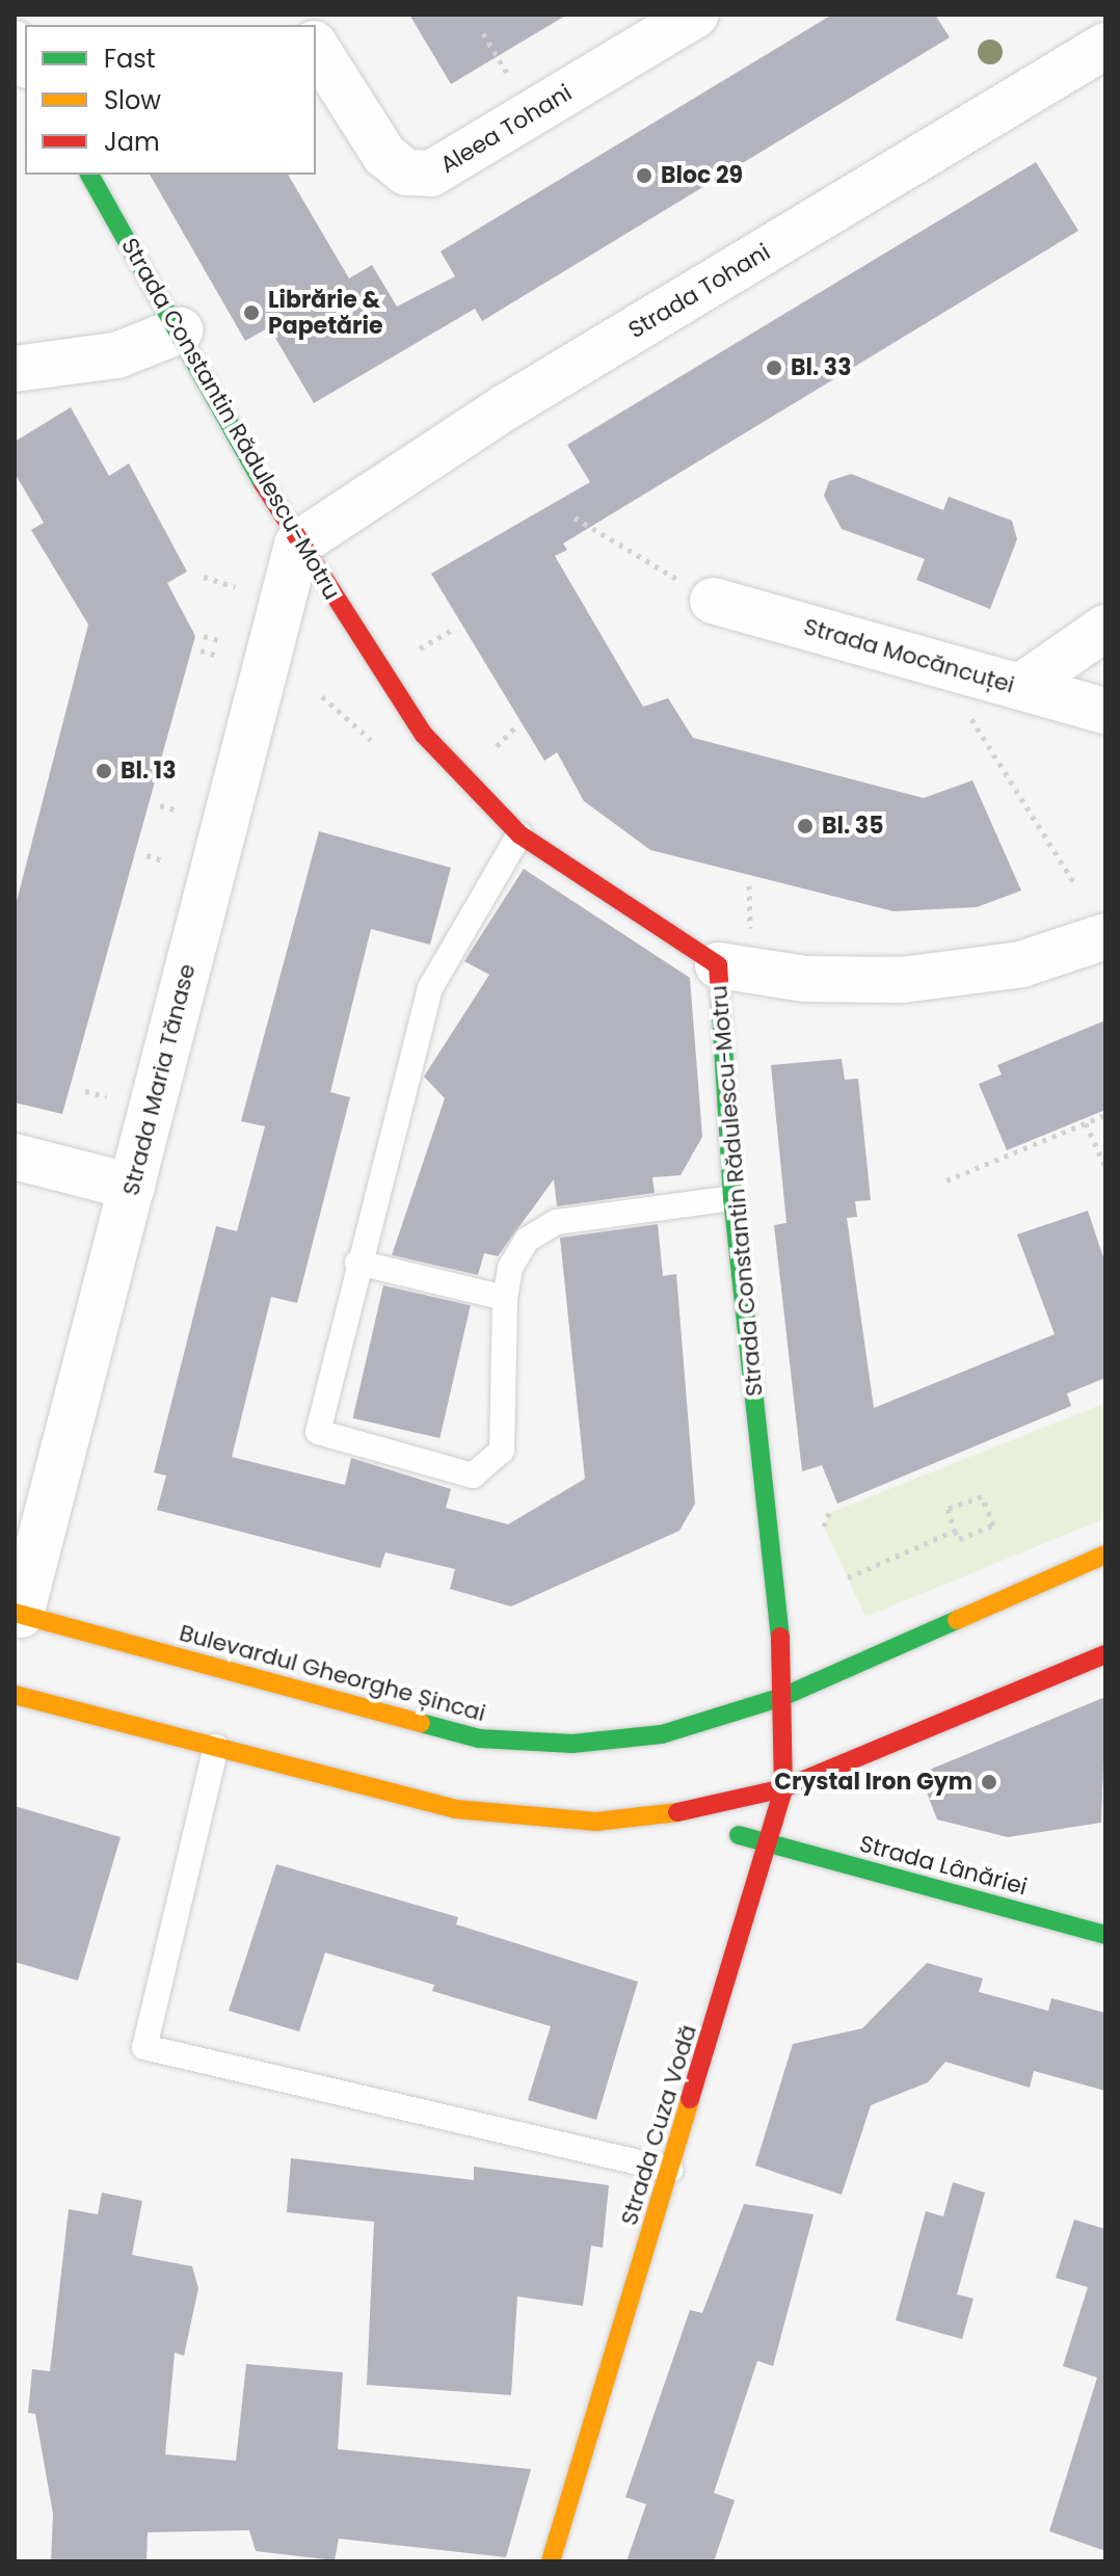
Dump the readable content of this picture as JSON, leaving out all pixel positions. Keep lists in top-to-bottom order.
{
  "streets": {
    "street": [
      "Aleea Tohani",
      "Strada Tohani",
      "Strada Constantin Rădulescu-Motru",
      "Strada Mocăncuței",
      "Strada Maria Tănase",
      "Bulevardul Gheorghe Șincai",
      "Strada Lânăriei",
      "Strada Cuza Vodă"
    ]
  },
  "crossings": [
    ["Strada Tohani", "Strada Constantin Rădulescu-Motru"],
    ["Strada Tohani", "Strada Maria Tănase"],
    ["Strada Constantin Rădulescu-Motru", "Strada Maria Tănase"],
    ["Strada Constantin Rădulescu-Motru", "Bulevardul Gheorghe Șincai"],
    ["Strada Constantin Rădulescu-Motru", "Strada Cuza Vodă"],
    ["Strada Maria Tănase", "Bulevardul Gheorghe Șincai"],
    ["Bulevardul Gheorghe Șincai", "Strada Cuza Vodă"],
    ["Strada Lânăriei", "Strada Cuza Vodă"]
  ],
  "places": [
    "Bloc 29",
    "Librărie & Papetărie",
    "Bl. 33",
    "Bl. 13",
    "Bl. 35",
    "Crystal Iron Gym"
  ],
  "legend": ["Fast", "Slow", "Jam"]
}
